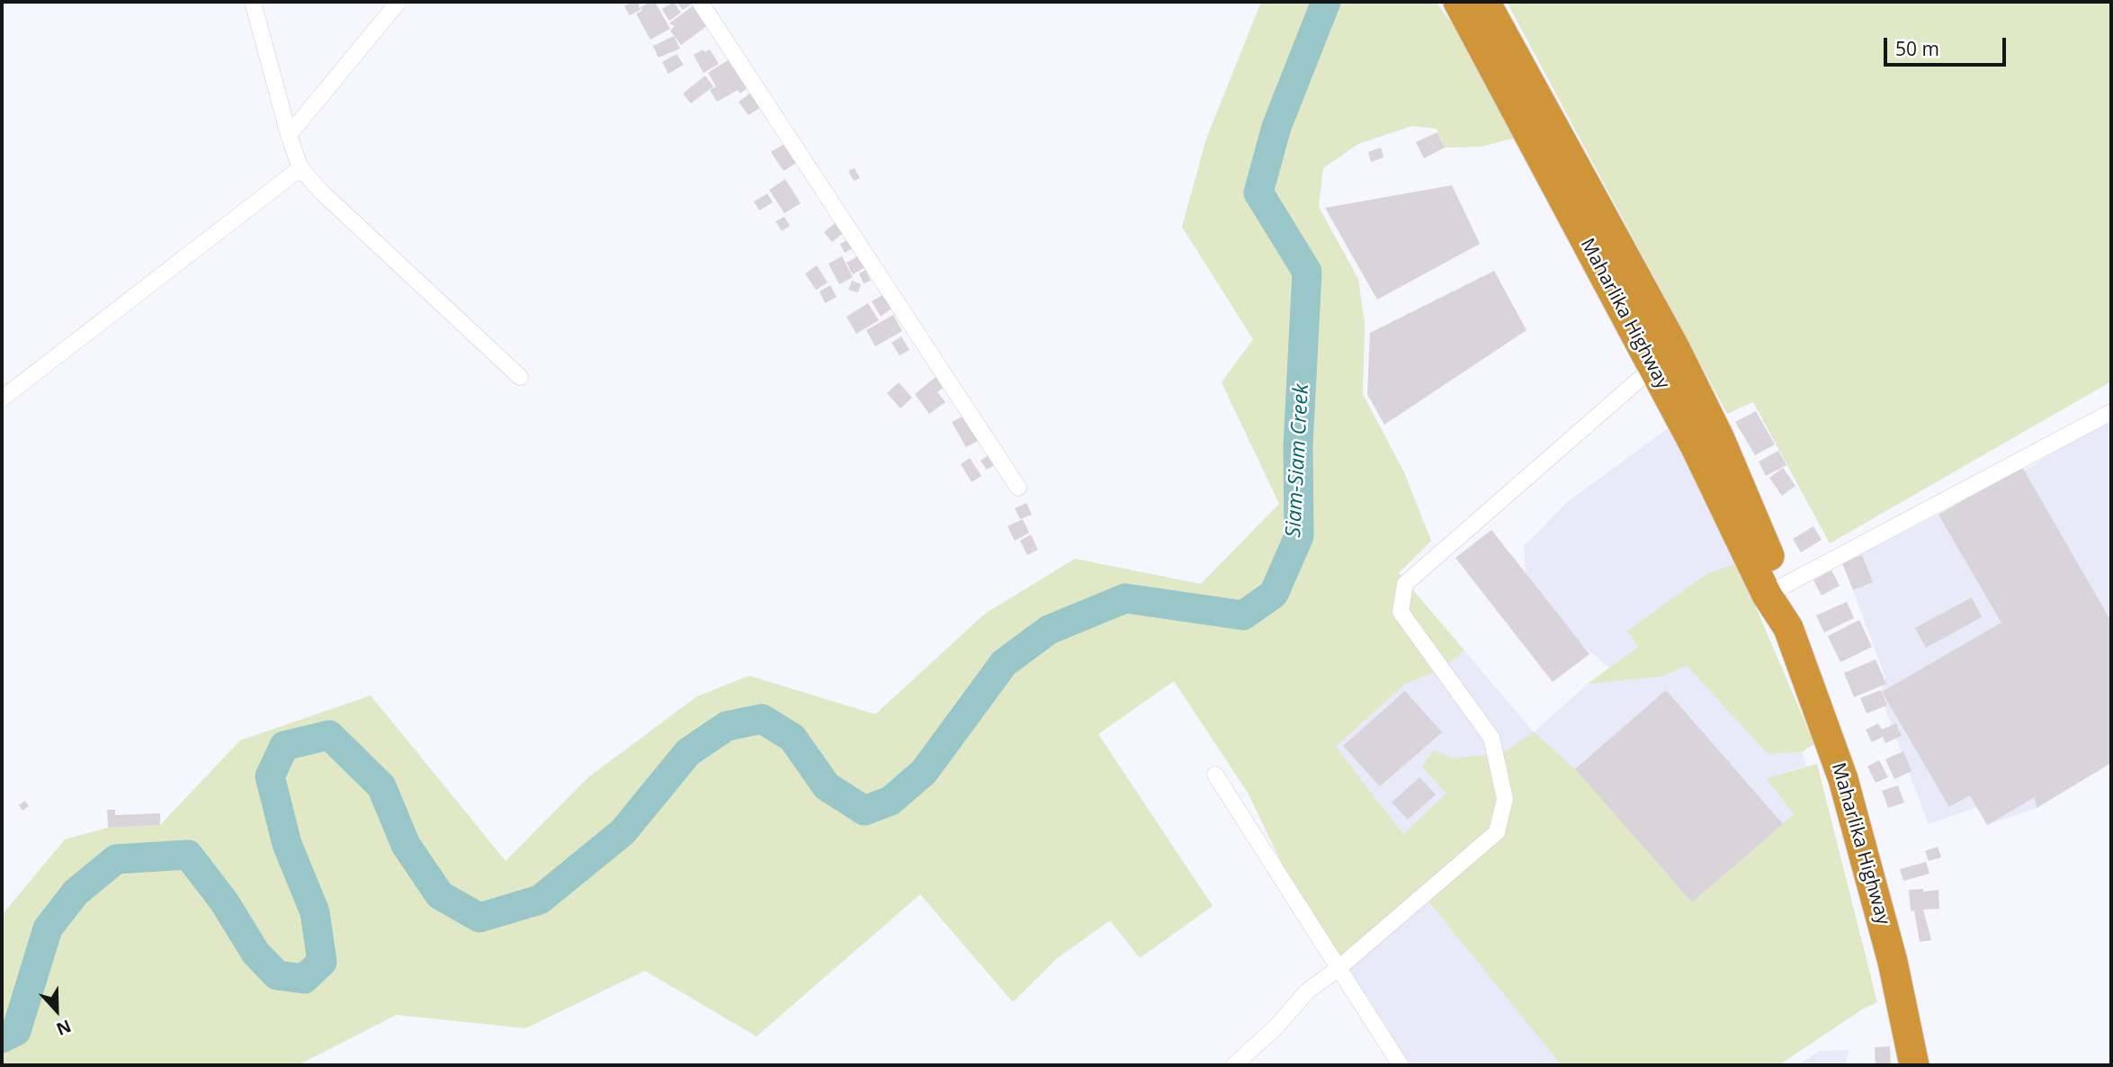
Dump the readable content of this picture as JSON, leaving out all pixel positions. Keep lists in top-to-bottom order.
{
  "streets": {
    "highway": ["Maharlika Highway"]
  },
  "water": ["Siam-Siam Creek"],
  "scale_bar": "50 m",
  "north": "bottom"
}
